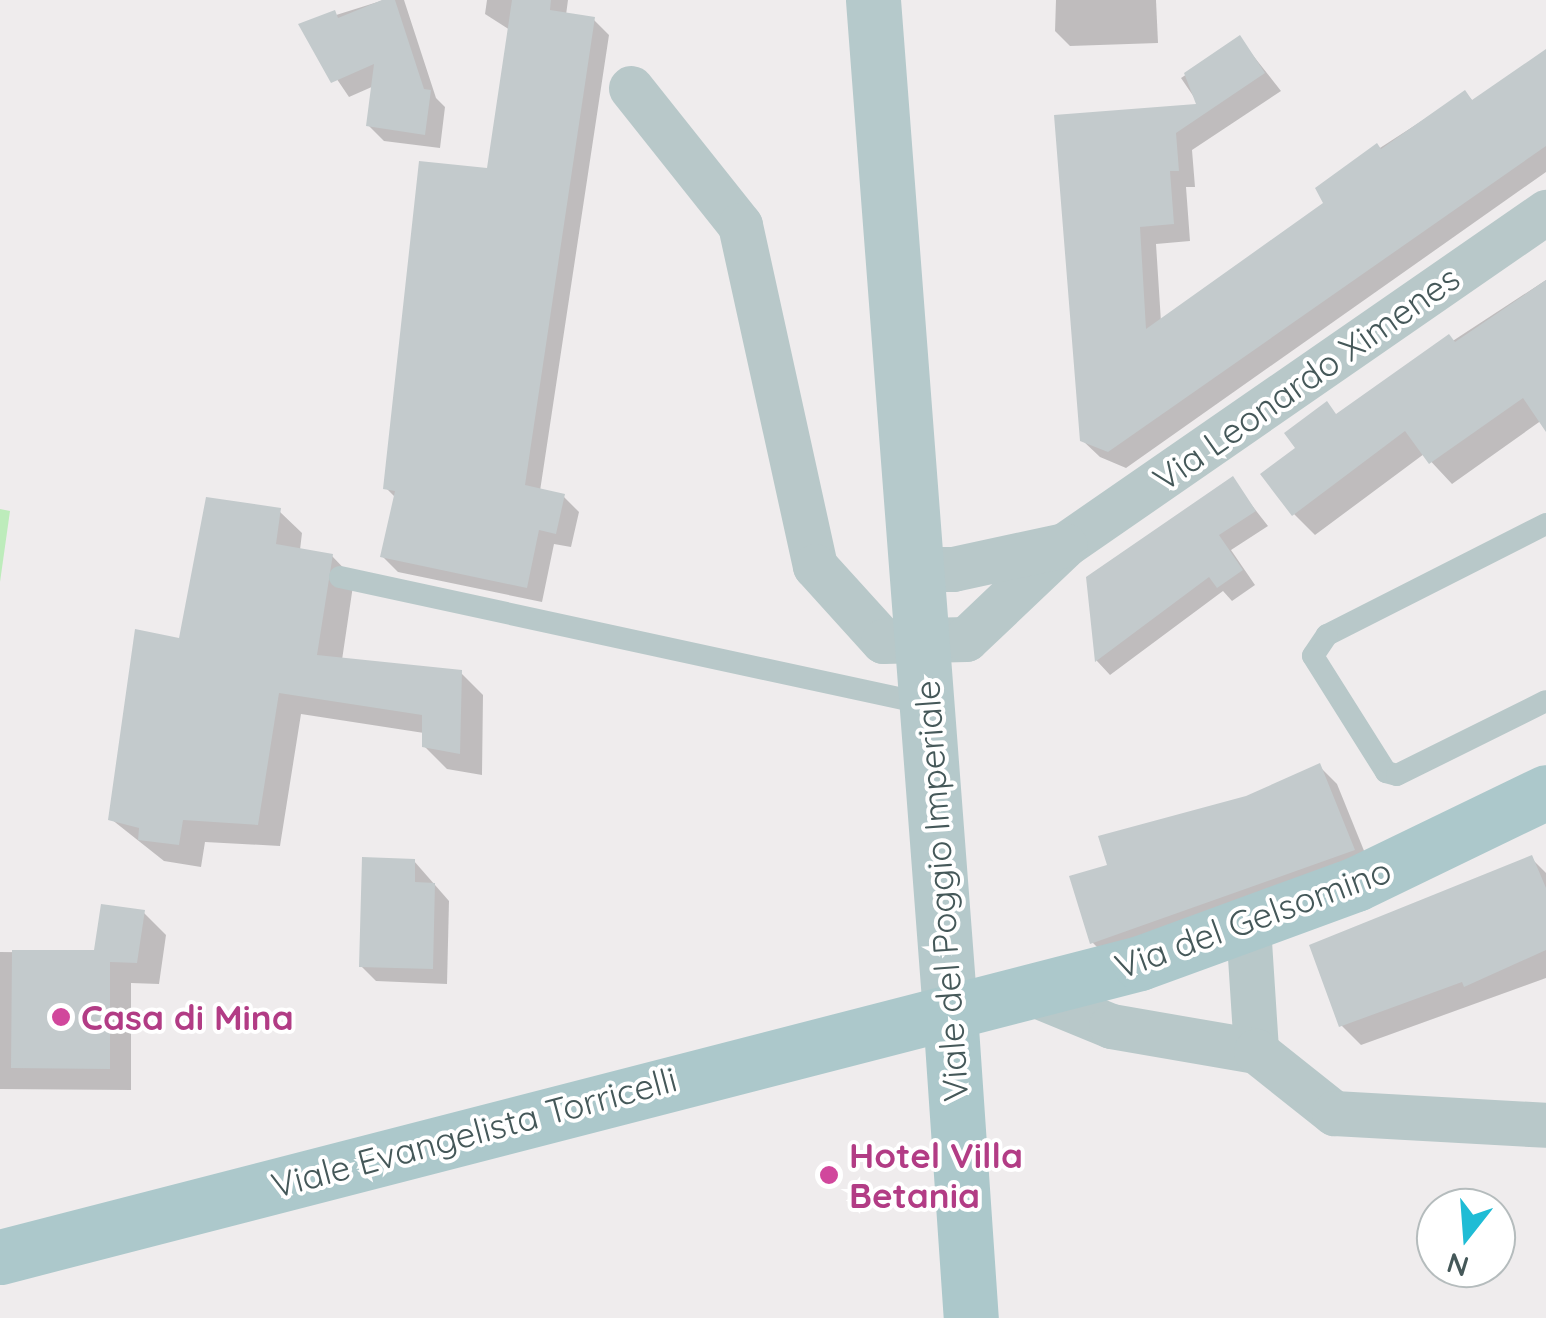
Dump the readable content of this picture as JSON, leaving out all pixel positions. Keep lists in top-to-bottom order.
{
  "streets": {
    "main road": ["Viale del Poggio Imperiale", "Via del Gelsomino", "Viale Evangelista Torricelli"],
    "street": ["Via Leonardo Ximenes"]
  },
  "crossings": [
    ["Via Leonardo Ximenes", "Viale del Poggio Imperiale"],
    ["Viale del Poggio Imperiale", "Via del Gelsomino"],
    ["Viale del Poggio Imperiale", "Viale Evangelista Torricelli"],
    ["Via del Gelsomino", "Viale Evangelista Torricelli"]
  ],
  "places": ["Casa di Mina", "Hotel Villa Betania"],
  "north": "bottom"
}
